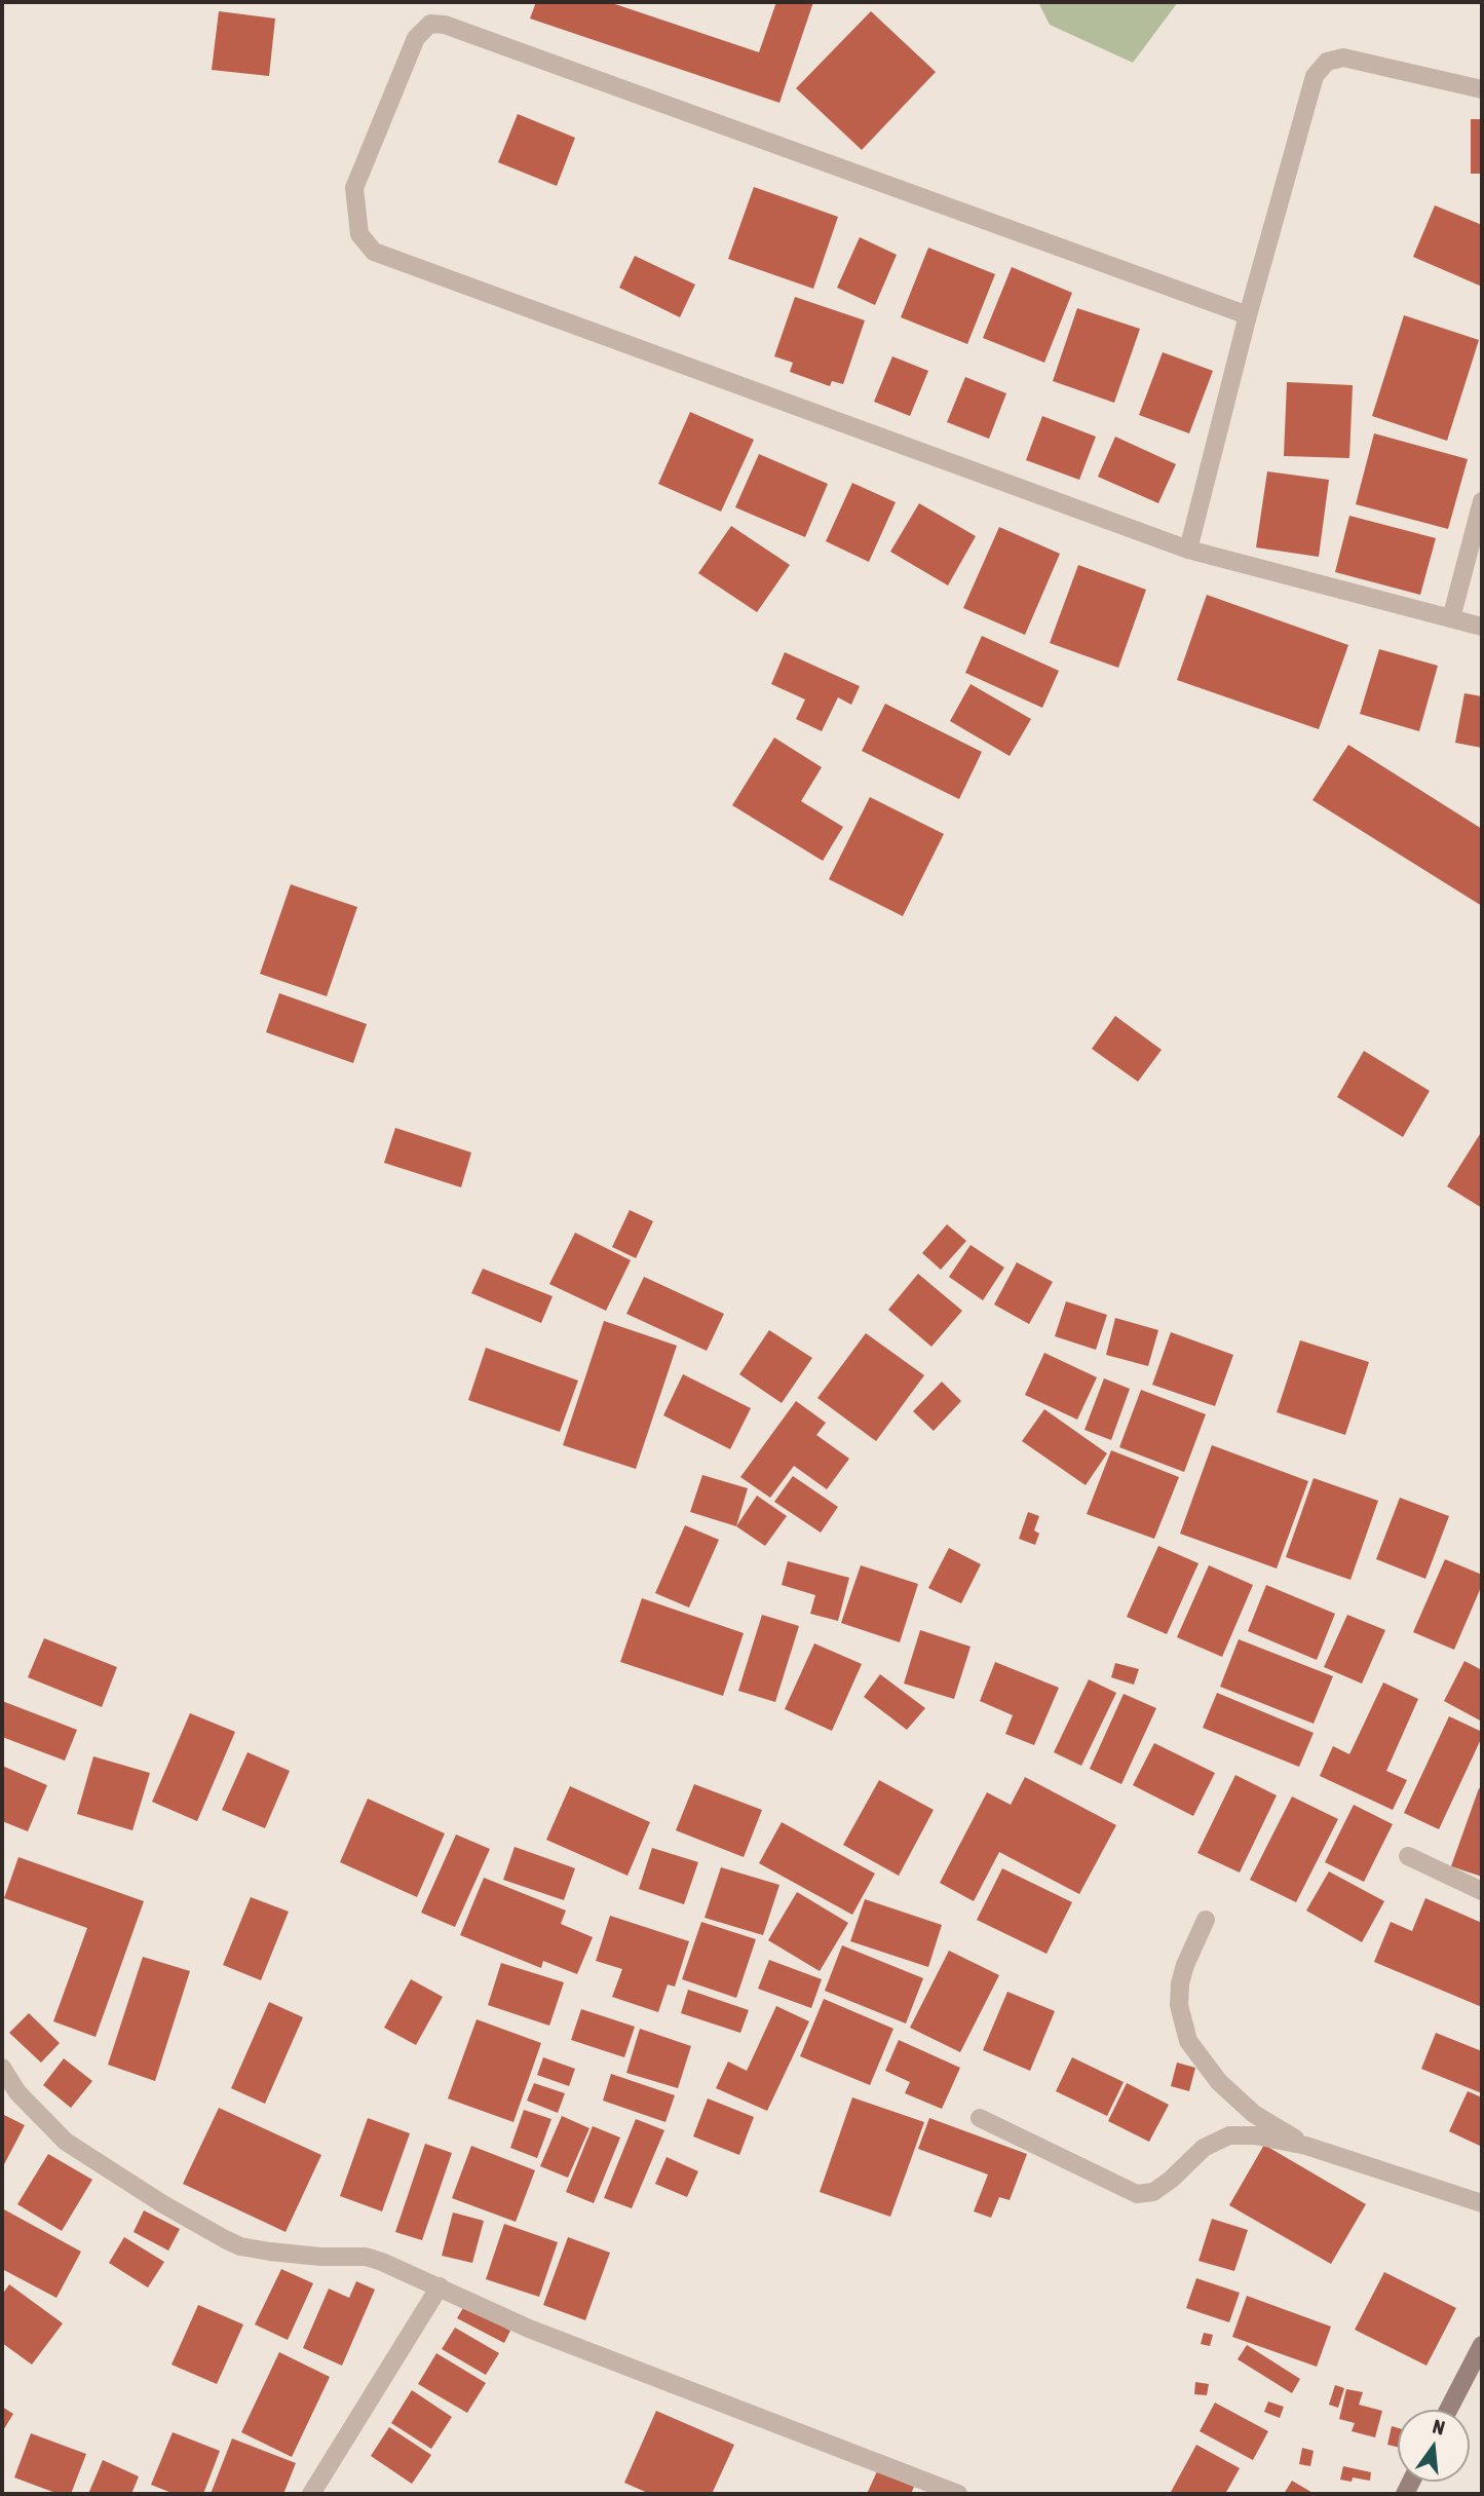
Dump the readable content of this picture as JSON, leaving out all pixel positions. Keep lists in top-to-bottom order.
{
  "north": "top"
}
